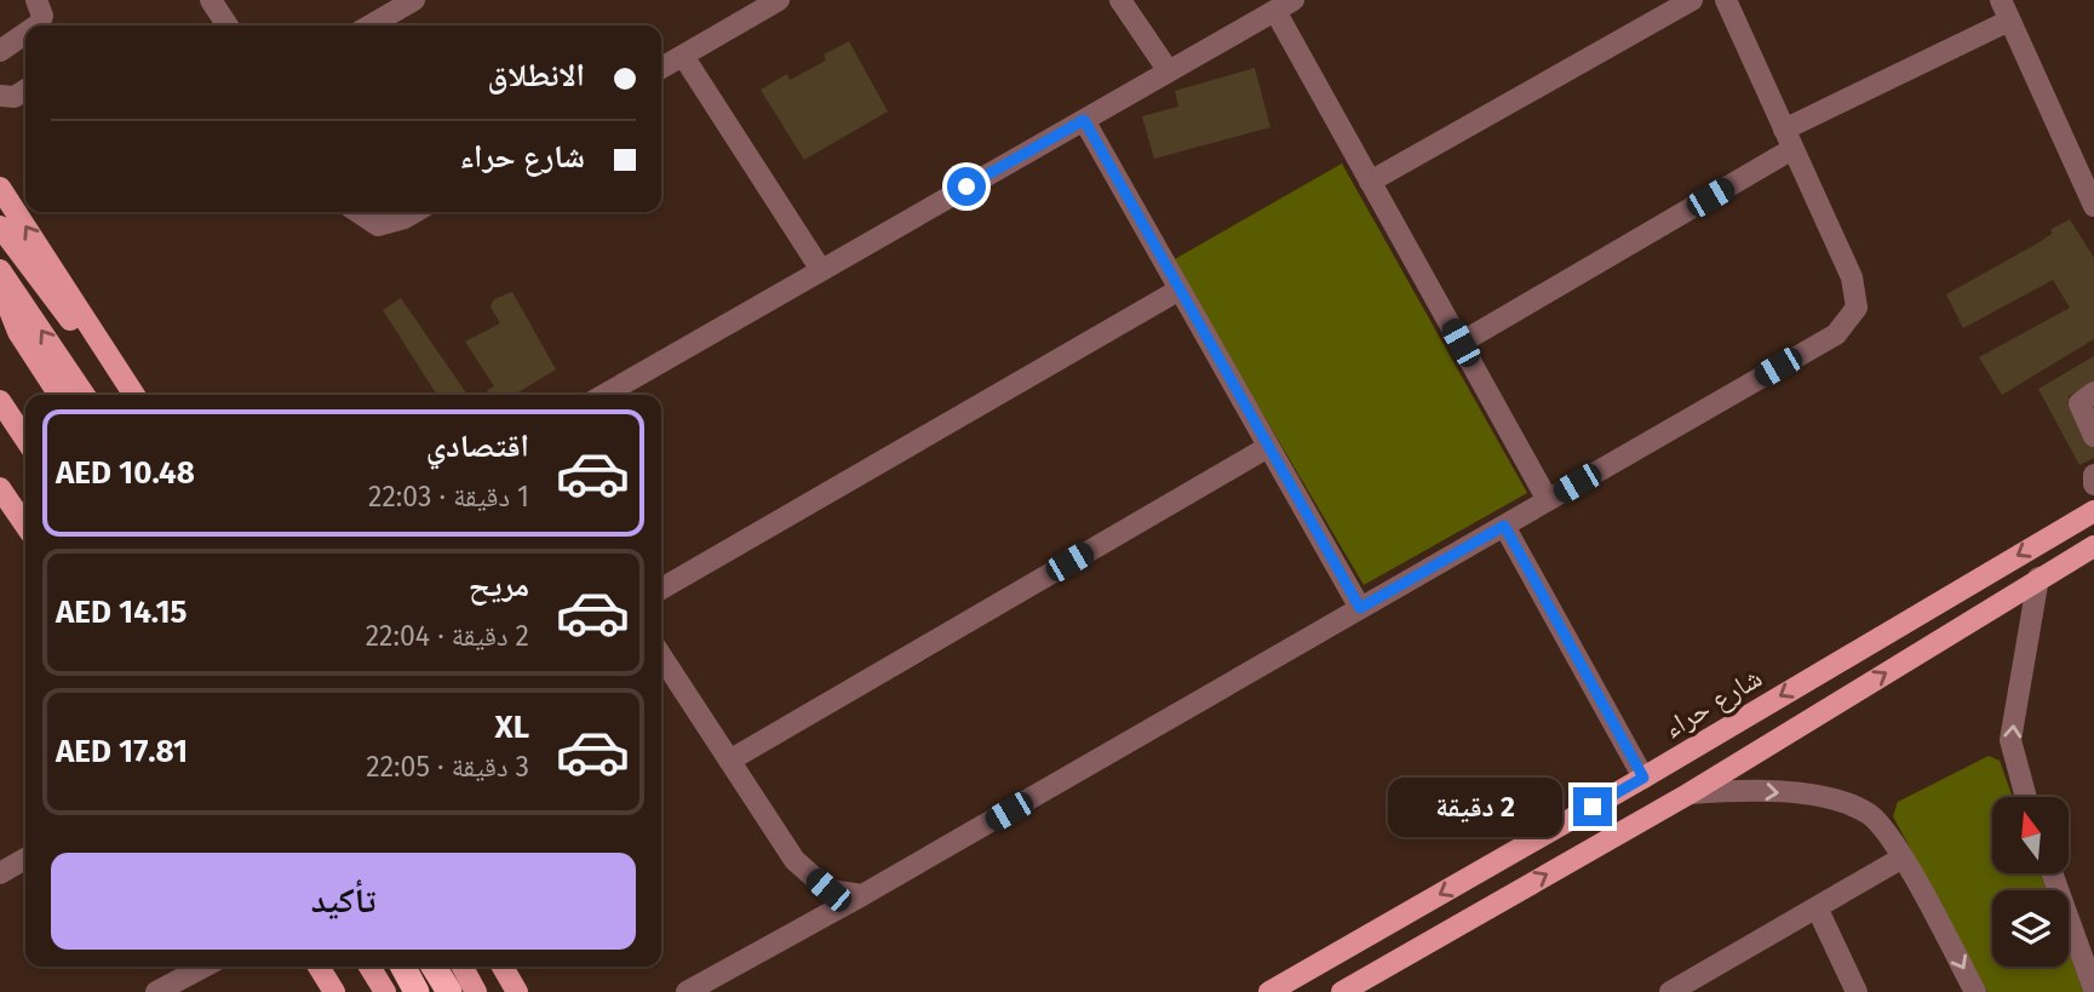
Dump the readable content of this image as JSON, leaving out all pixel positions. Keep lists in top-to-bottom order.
{
  "streets": {
    "main road": ["شارع حراء"]
  },
  "north": "top",
  "page": {
    "banner": ["الانطلاق", "شارع حراء"],
    "list": [
      {
        "name": "اقتصادي",
        "note": "1 دقيقة · 22:03",
        "value": "AED 10.48"
      },
      {
        "name": "مريح",
        "note": "2 دقيقة · 22:04",
        "value": "AED 14.15"
      },
      {
        "name": "XL",
        "note": "3 دقيقة · 22:05",
        "value": "AED 17.81"
      }
    ],
    "bubble": "2 دقيقة",
    "buttons": "تأكيد"
  }
}
